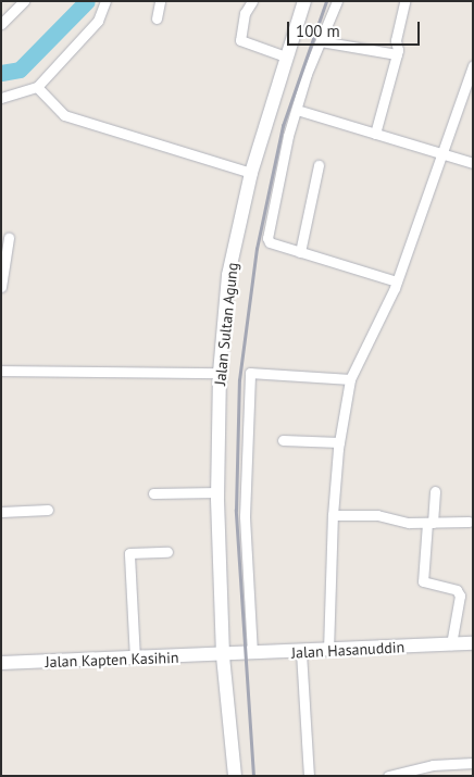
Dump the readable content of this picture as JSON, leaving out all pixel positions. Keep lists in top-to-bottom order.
{
  "streets": {
    "street": ["Jalan Sultan Agung", "Jalan Hasanuddin", "Jalan Kapten Kasihin"]
  },
  "crossings": [
    ["Jalan Sultan Agung", "Jalan Hasanuddin"],
    ["Jalan Sultan Agung", "Jalan Kapten Kasihin"],
    ["Jalan Hasanuddin", "Jalan Kapten Kasihin"]
  ],
  "scale_bar": "100 m"
}
